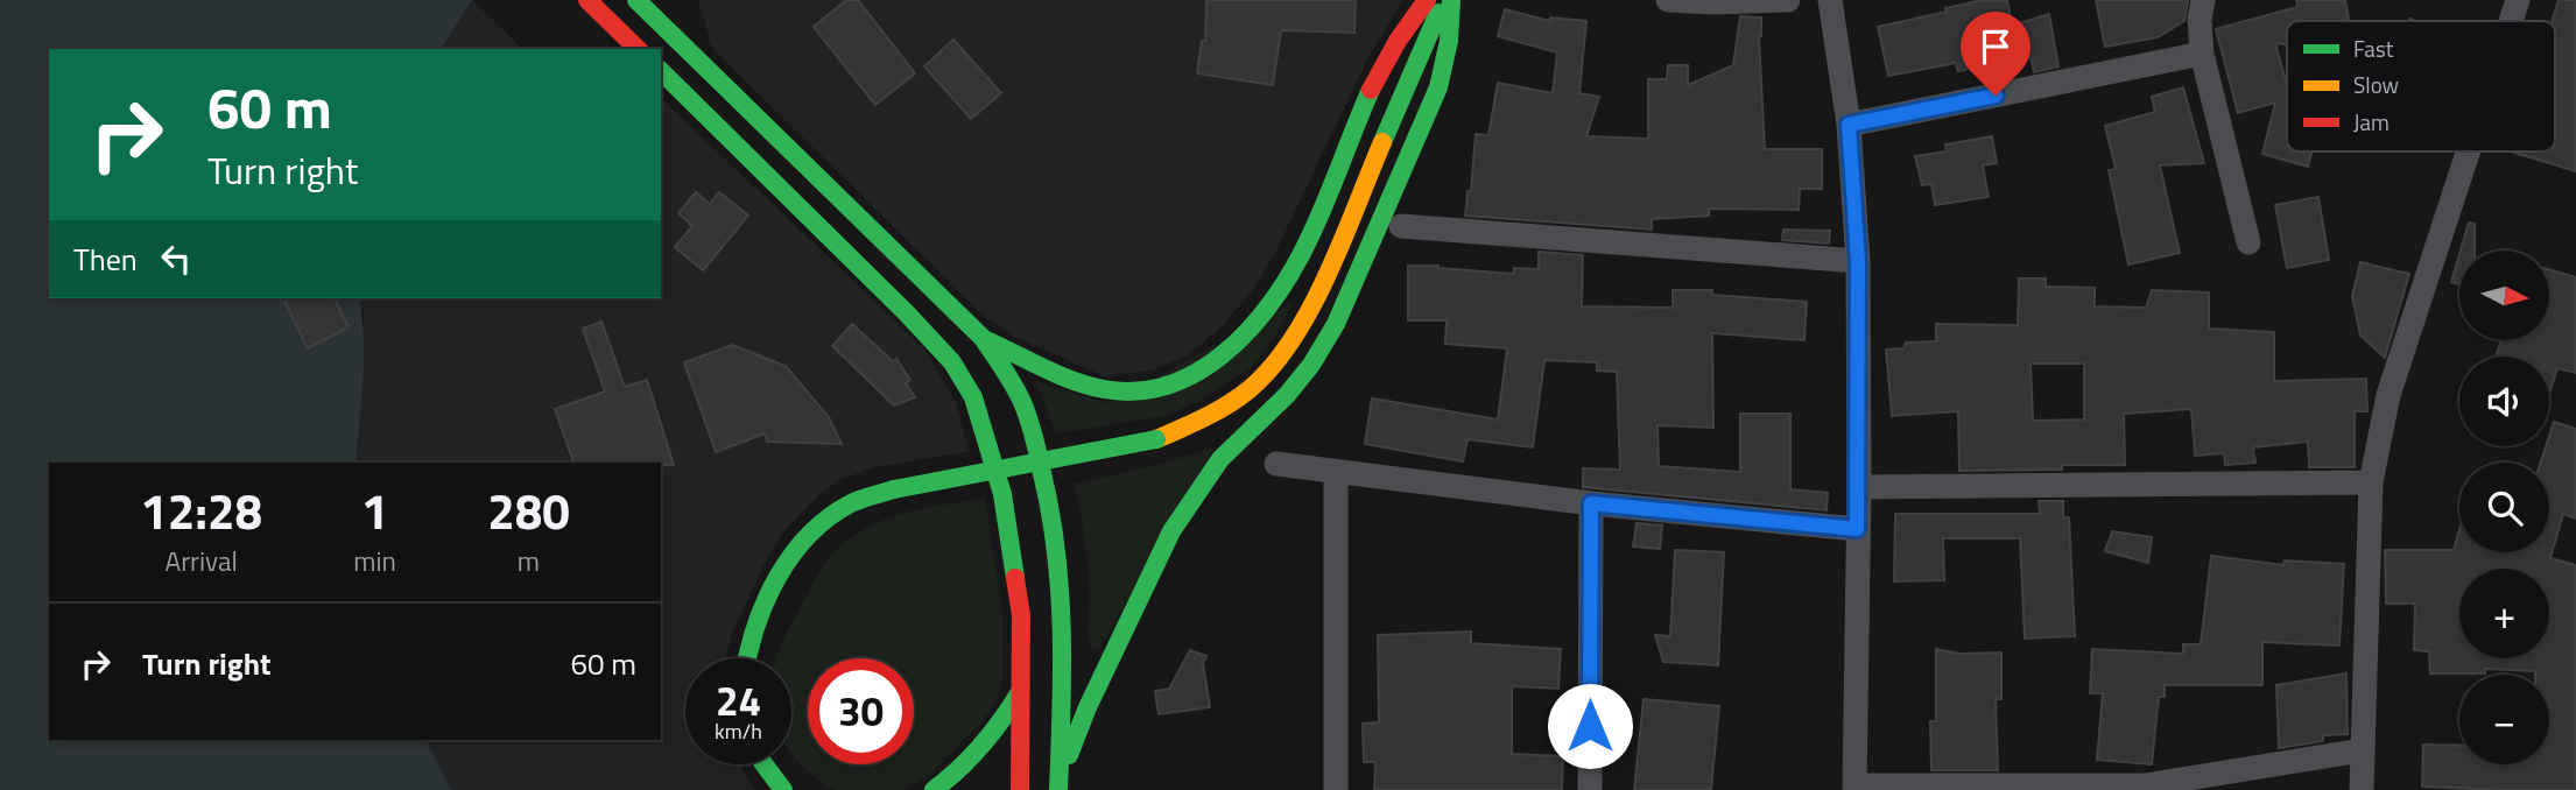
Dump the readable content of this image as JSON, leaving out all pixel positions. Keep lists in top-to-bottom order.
{
  "legend": ["Fast", "Slow", "Jam"],
  "north": "right",
  "page": {
    "turn": ["60 m", "Turn right"],
    "then": "Then",
    "map_buttons": ["+", "−"],
    "eta": [
      "12:28",
      "Arrival",
      "1",
      "min",
      "280",
      "m"
    ],
    "list": [
      {
        "name": "Turn right",
        "value": "60 m"
      }
    ],
    "speed": "24 km/h",
    "limit": "30"
  }
}
